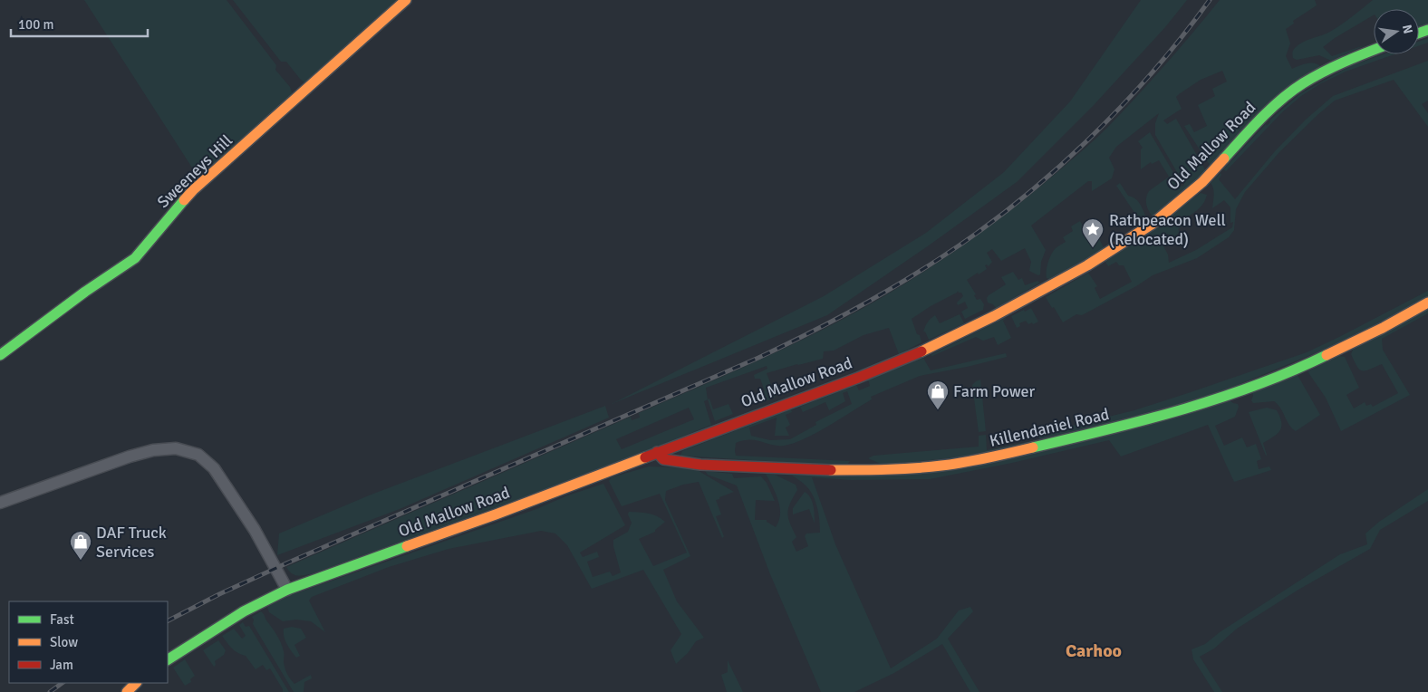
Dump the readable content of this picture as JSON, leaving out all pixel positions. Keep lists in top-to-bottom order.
{
  "streets": {
    "street": ["Old Mallow Road", "Sweeneys Hill", "Killendaniel Road"]
  },
  "crossings": [
    ["Old Mallow Road", "Killendaniel Road"]
  ],
  "districts": ["Carhoo"],
  "places": {
    "place": ["Rathpeacon Well (Relocated)"],
    "shop": ["Farm Power", "DAF Truck Services"]
  },
  "legend": ["Fast", "Slow", "Jam"],
  "scale_bar": "100 m",
  "north": "right"
}
